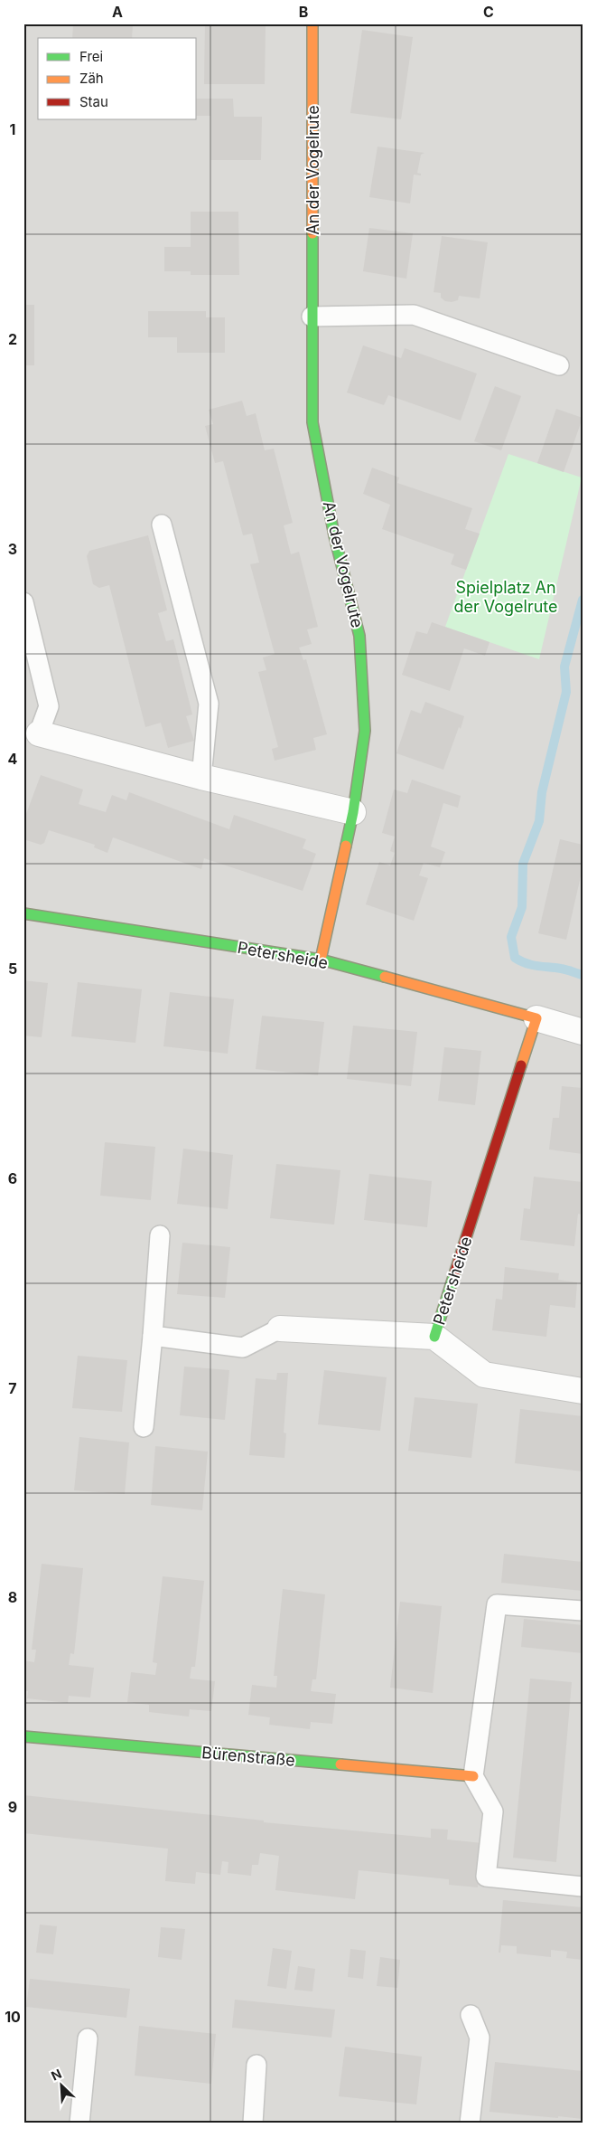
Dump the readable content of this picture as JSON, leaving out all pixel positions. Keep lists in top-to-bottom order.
{
  "streets": {
    "street": ["An der Vogelrute", "Petersheide", "Bürenstraße"]
  },
  "crossings": [
    ["An der Vogelrute", "Petersheide"]
  ],
  "parks": ["Spielplatz An der Vogelrute"],
  "legend": ["Frei", "Zäh", "Stau"],
  "north": "top left",
  "grid": {
    "columns": ["A", "B", "C"],
    "rows": [
      "1",
      "2",
      "3",
      "4",
      "5",
      "6",
      "7",
      "8",
      "9",
      "10"
    ]
  }
}
